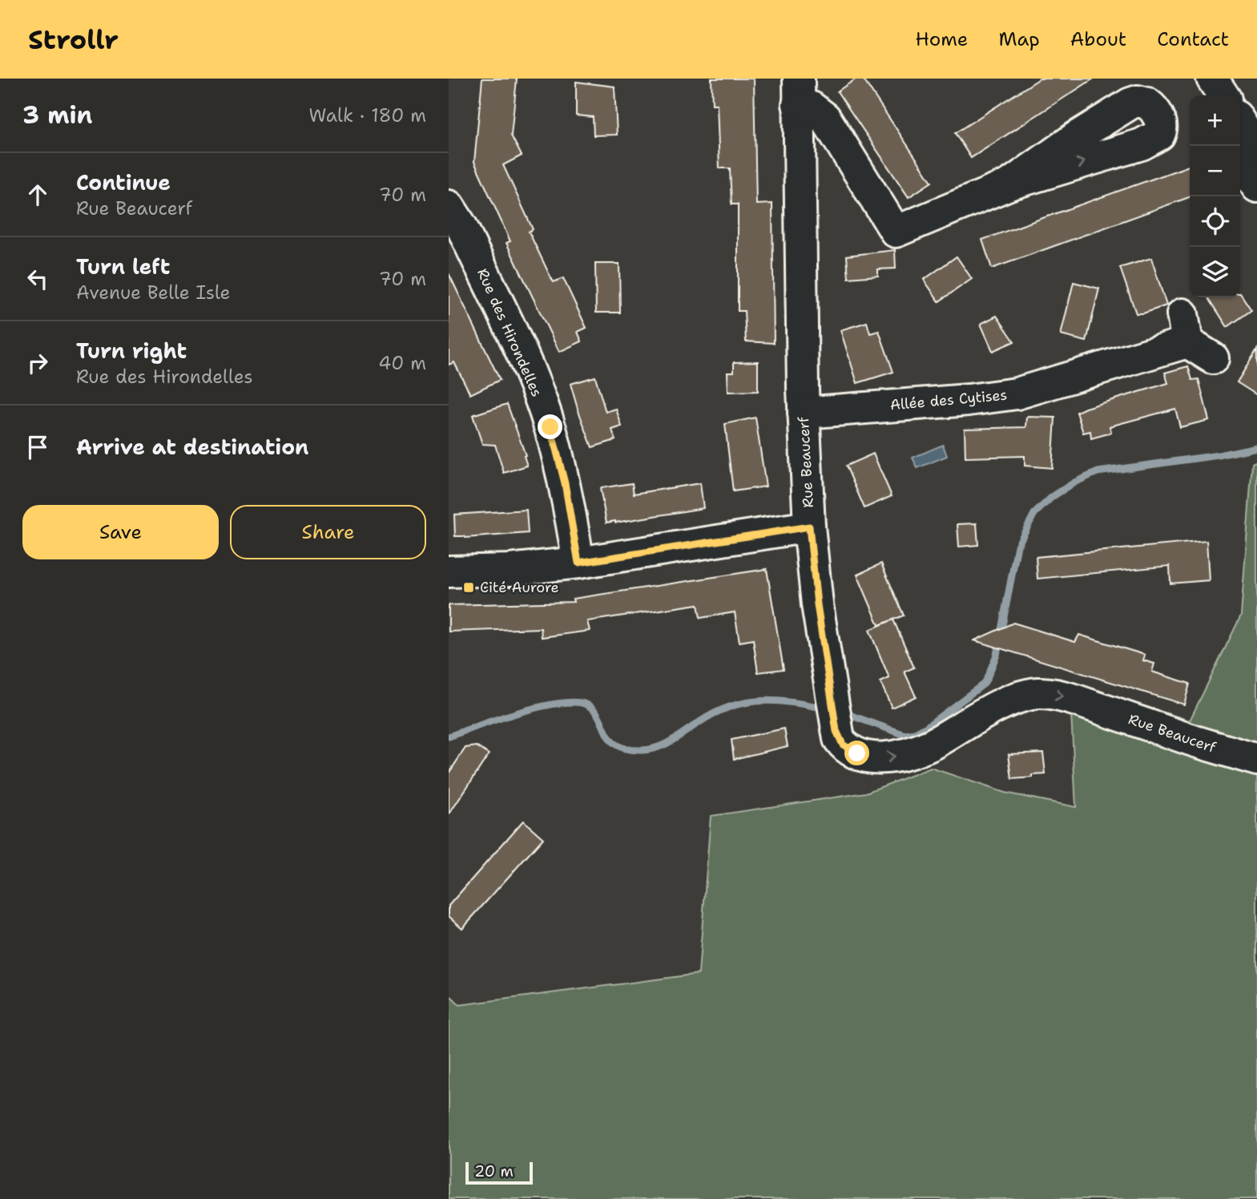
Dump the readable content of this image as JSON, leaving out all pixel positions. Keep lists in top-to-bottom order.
{
  "streets": {
    "street": ["Rue des Hirondelles", "Allée des Cytises", "Rue Beaucerf"]
  },
  "crossings": [
    ["Allée des Cytises", "Rue Beaucerf"]
  ],
  "places": {
    "transit": ["Cité Aurore"]
  },
  "scale_bar": "20 m",
  "page": {
    "header": "Strollr",
    "nav": [
      "Home",
      "Map",
      "About",
      "Contact"
    ],
    "heading": ["3 min", "Walk · 180 m"],
    "map_buttons": ["+", "−"],
    "list": [
      ["Continue", "Rue Beaucerf", "70 m"],
      ["Turn left", "Avenue Belle Isle", "70 m"],
      ["Turn right", "Rue des Hirondelles", "40 m"],
      "Arrive at destination"
    ],
    "buttons": ["Save", "Share"],
    "scale": "20 m"
  }
}
